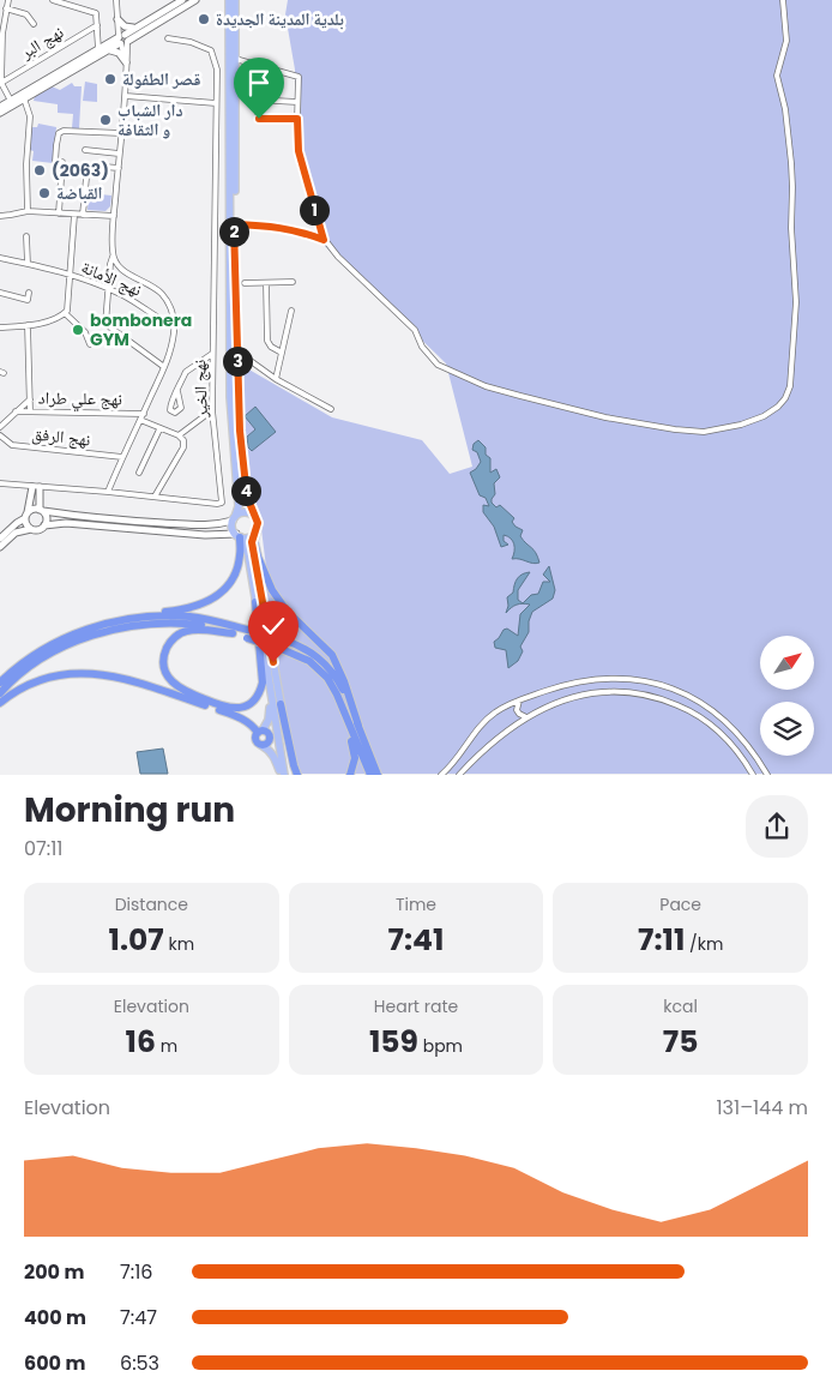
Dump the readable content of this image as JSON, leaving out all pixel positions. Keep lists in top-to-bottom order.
{
  "streets": {
    "street": [
      "نهج البر",
      "نهج الأمانة",
      "نهج الخير",
      "نهج علي طراد",
      "نهج الرفق"
    ]
  },
  "places": [
    "بلدية المدينة الجديدة",
    "قصر الطفولة",
    "دار الشباب و الثقافة",
    "(2063)",
    "القباضة",
    "bombonera GYM"
  ],
  "north": "top right",
  "page": {
    "pins": [
      "1",
      "2",
      "3",
      "4"
    ],
    "heading": ["Morning run", "07:11"],
    "stats": [
      ["Distance", "1.07 km"],
      ["Time", "7:41"],
      ["Pace", "7:11 /km"],
      ["Elevation", "16 m"],
      ["Heart rate", "159 bpm"],
      ["kcal", "75"]
    ],
    "chart": ["Elevation", "131–144 m"],
    "list": [
      {
        "name": "200 m",
        "note": "7:16"
      },
      {
        "name": "400 m",
        "note": "7:47"
      },
      {
        "name": "600 m",
        "note": "6:53"
      }
    ]
  }
}
